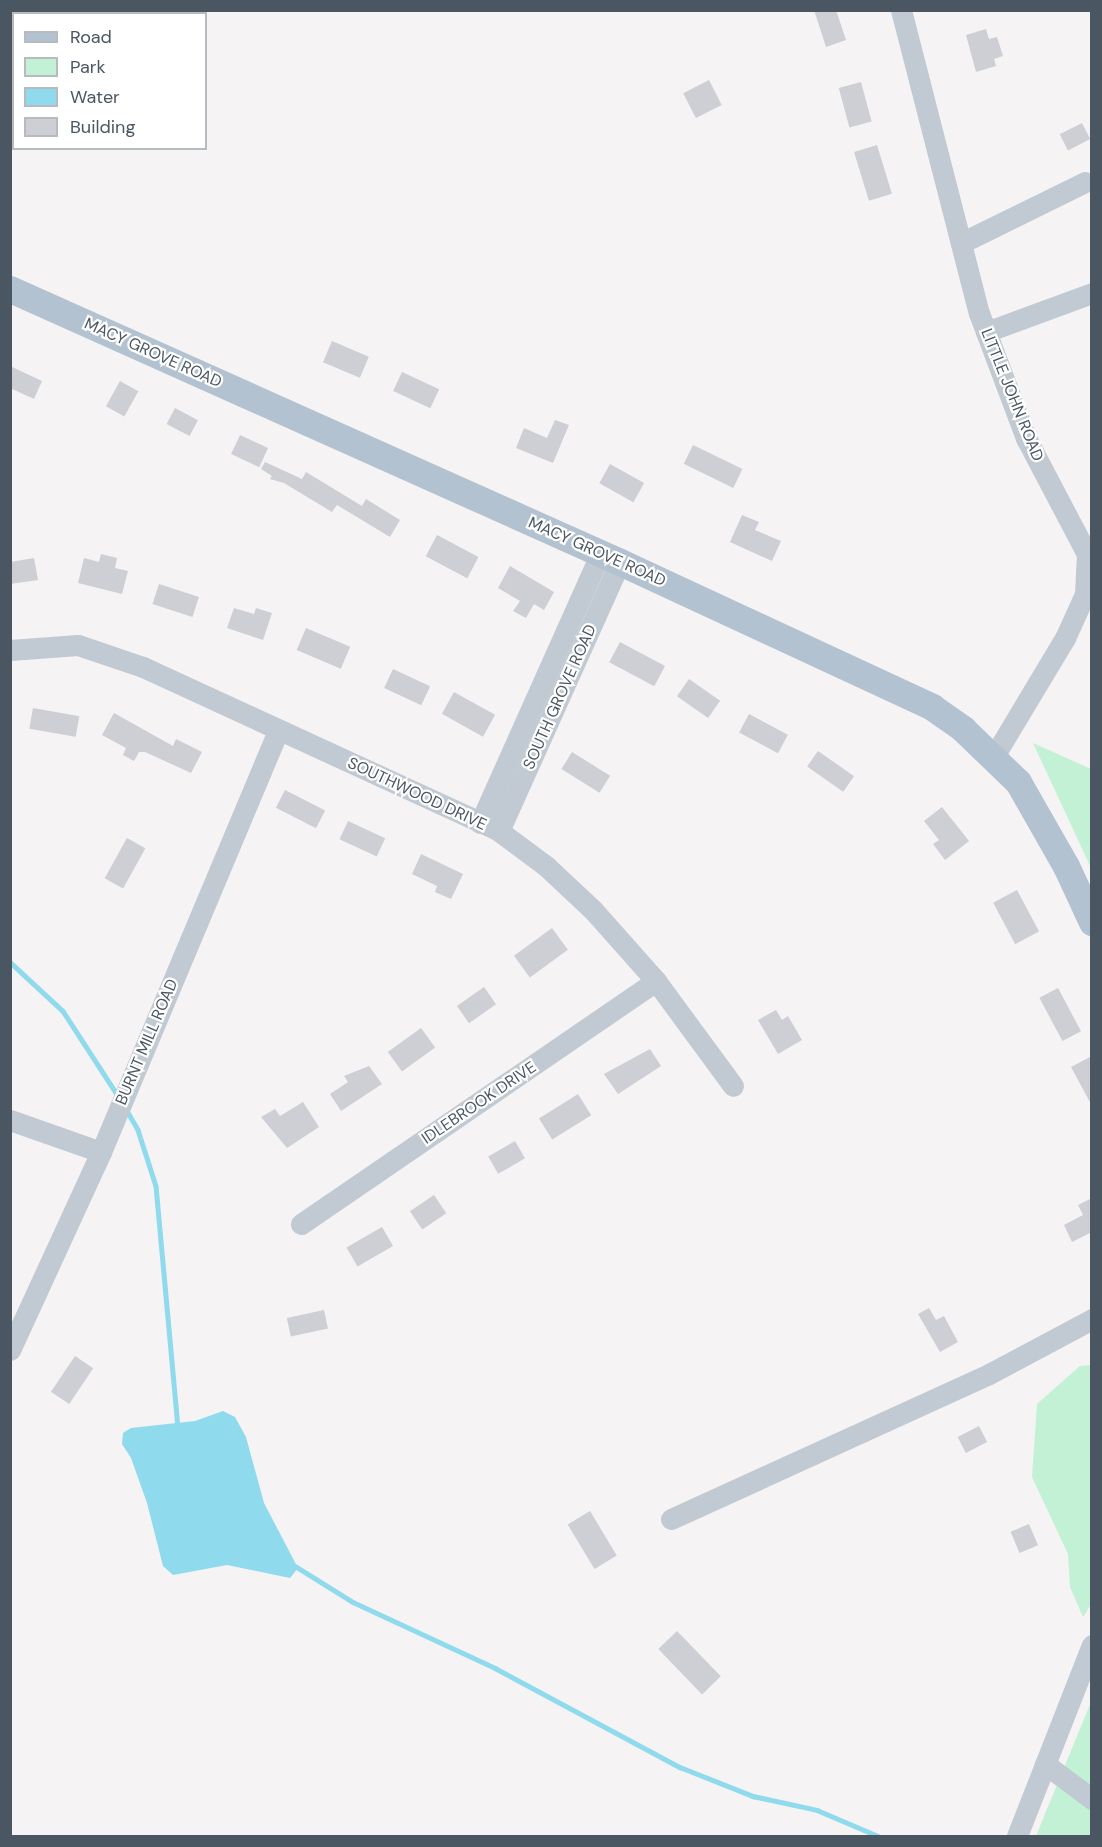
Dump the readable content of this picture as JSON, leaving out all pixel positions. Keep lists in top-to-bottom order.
{
  "streets": {
    "main road": ["MACY GROVE ROAD"],
    "street": [
      "LITTLE JOHN ROAD",
      "SOUTH GROVE ROAD",
      "SOUTHWOOD DRIVE",
      "BURNT MILL ROAD",
      "IDLEBROOK DRIVE"
    ]
  },
  "crossings": [
    ["MACY GROVE ROAD", "LITTLE JOHN ROAD"],
    ["MACY GROVE ROAD", "SOUTH GROVE ROAD"],
    ["SOUTH GROVE ROAD", "SOUTHWOOD DRIVE"],
    ["SOUTHWOOD DRIVE", "BURNT MILL ROAD"],
    ["SOUTHWOOD DRIVE", "IDLEBROOK DRIVE"]
  ],
  "legend": [
    "Road",
    "Park",
    "Water",
    "Building"
  ]
}
